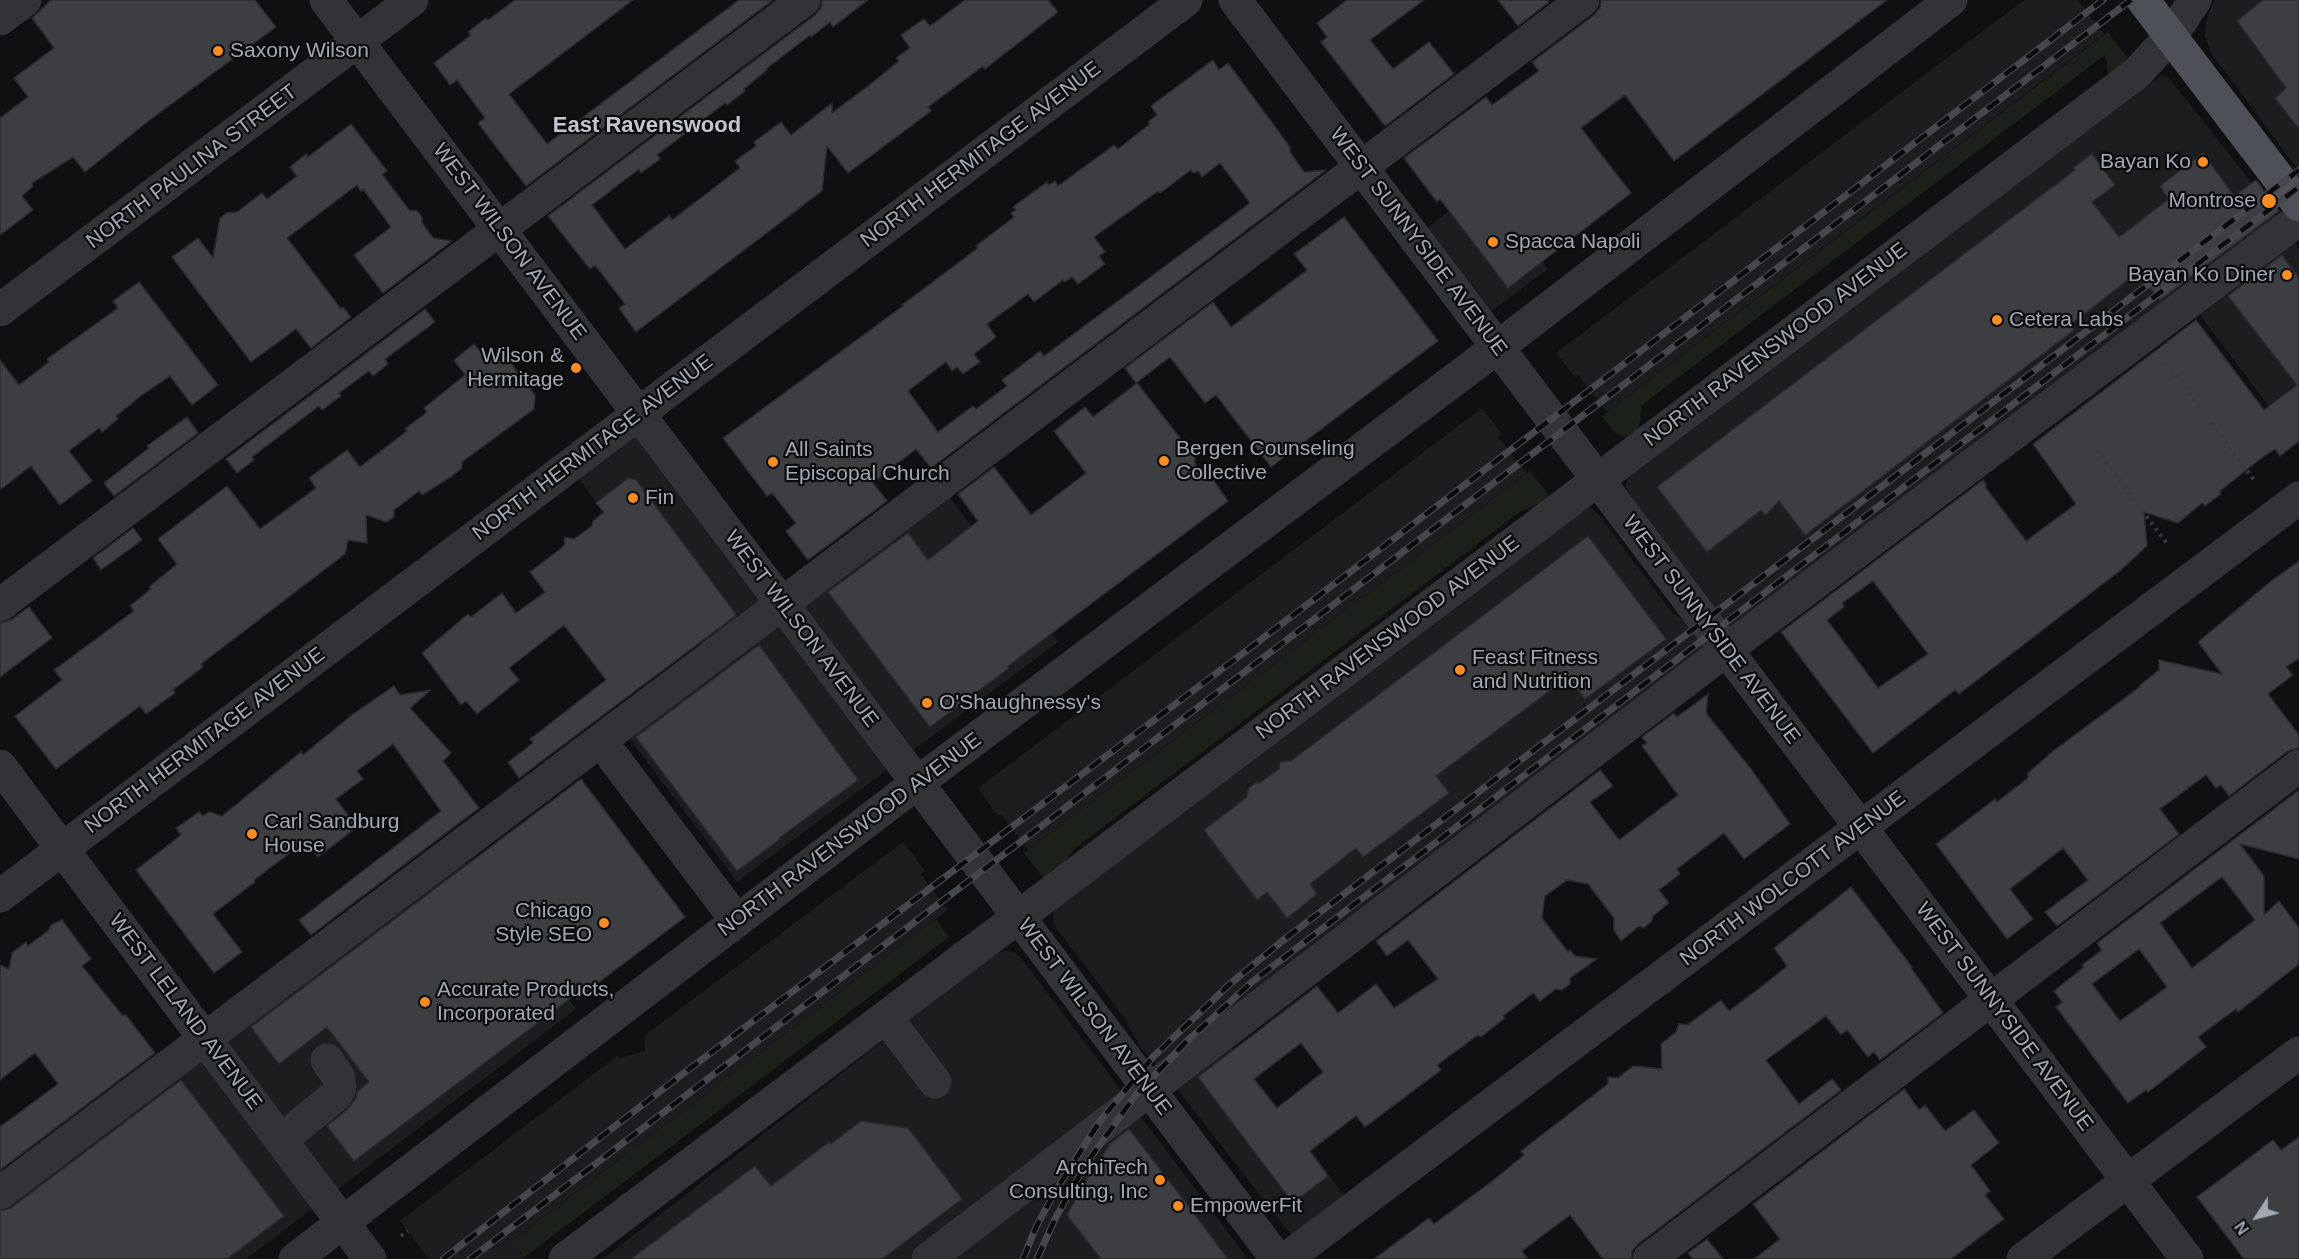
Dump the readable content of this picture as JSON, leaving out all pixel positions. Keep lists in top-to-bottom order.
{
  "streets": {
    "street": [
      "NORTH HERMITAGE AVENUE",
      "NORTH PAULINA STREET",
      "WEST WILSON AVENUE",
      "WEST SUNNYSIDE AVENUE",
      "NORTH RAVENSWOOD AVENUE",
      "NORTH WOLCOTT AVENUE",
      "WEST LELAND AVENUE"
    ]
  },
  "crossings": [
    ["NORTH HERMITAGE AVENUE", "WEST WILSON AVENUE"],
    ["NORTH HERMITAGE AVENUE", "WEST LELAND AVENUE"],
    ["NORTH PAULINA STREET", "WEST WILSON AVENUE"],
    ["WEST WILSON AVENUE", "NORTH RAVENSWOOD AVENUE"],
    ["WEST SUNNYSIDE AVENUE", "NORTH RAVENSWOOD AVENUE"],
    ["WEST SUNNYSIDE AVENUE", "NORTH WOLCOTT AVENUE"],
    ["NORTH RAVENSWOOD AVENUE", "WEST LELAND AVENUE"]
  ],
  "districts": ["East Ravenswood"],
  "places": [
    "Saxony Wilson",
    "Bayan Ko",
    "Montrose",
    "Spacca Napoli",
    "Bayan Ko Diner",
    "Cetera Labs",
    "Wilson & Hermitage",
    "Bergen Counseling Collective",
    "All Saints Episcopal Church",
    "Fin",
    "Feast Fitness and Nutrition",
    "O'Shaughnessy's",
    "Carl Sandburg House",
    "Chicago Style SEO",
    "Accurate Products, Incorporated",
    "ArchiTech Consulting, Inc",
    "EmpowerFit"
  ],
  "north": "bottom left"
}
